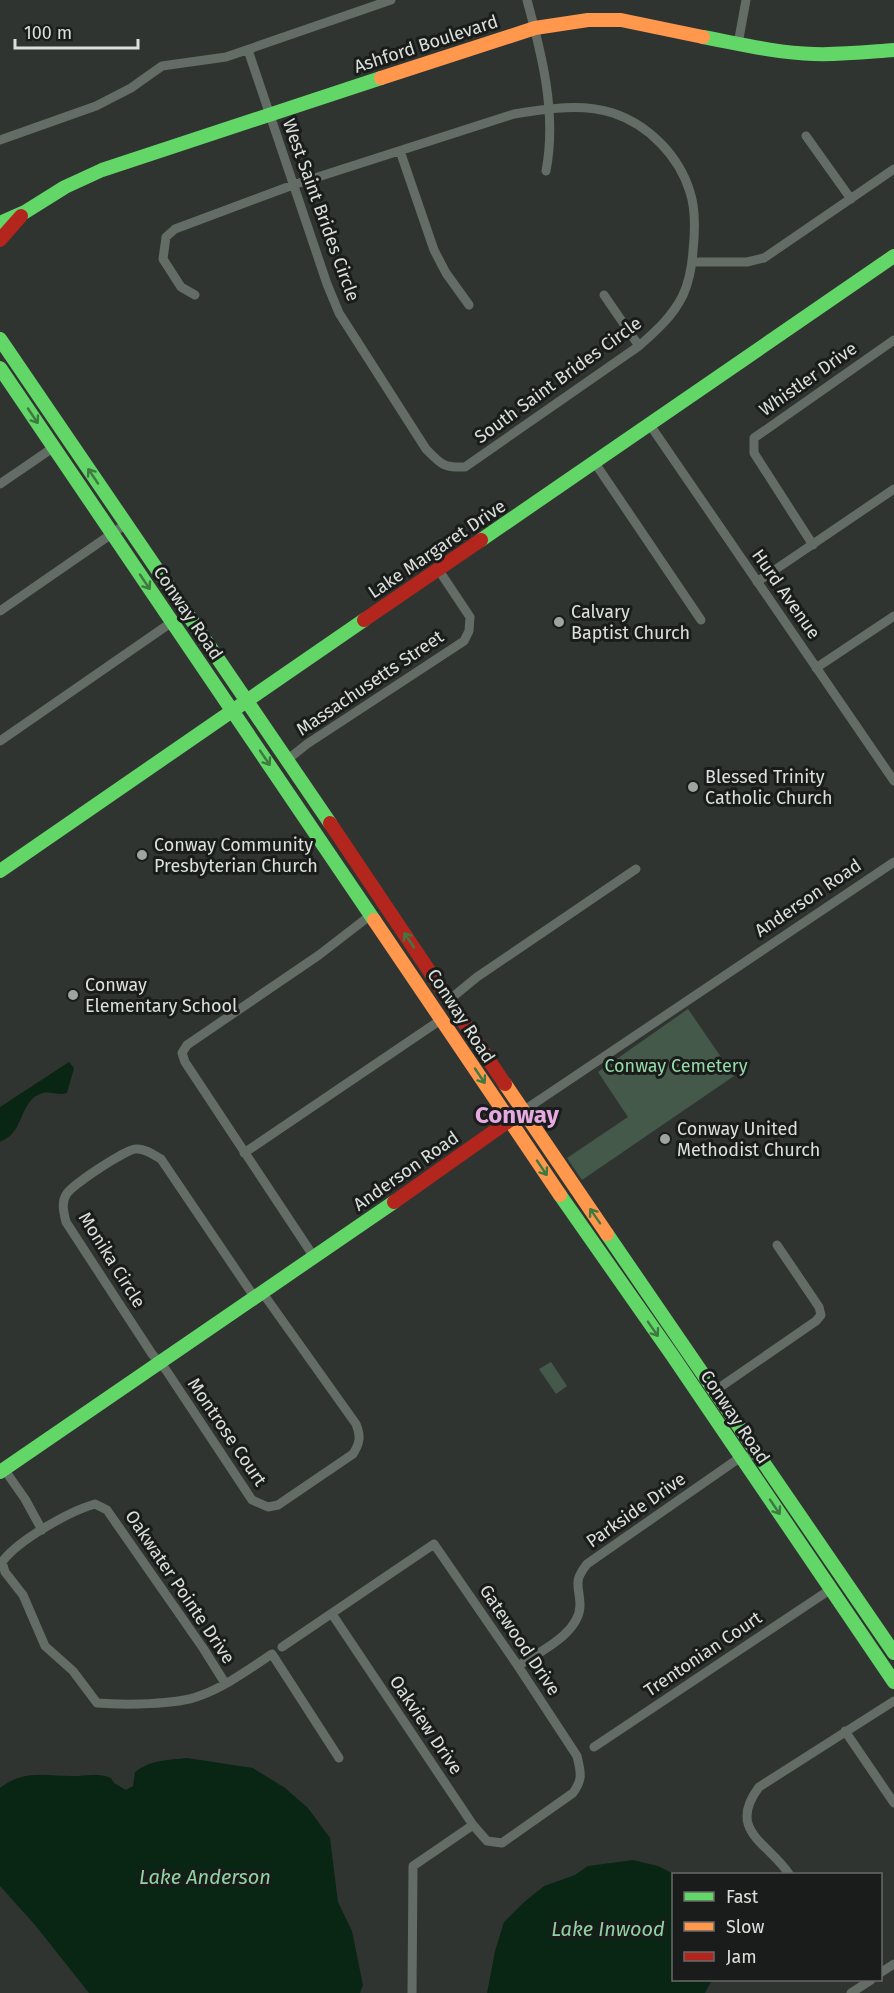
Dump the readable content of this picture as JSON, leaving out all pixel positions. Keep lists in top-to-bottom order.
{
  "streets": {
    "main road": [
      "Ashford Boulevard",
      "Lake Margaret Drive",
      "Conway Road",
      "Anderson Road"
    ],
    "street": [
      "West Saint Brides Circle",
      "Whistler Drive",
      "South Saint Brides Circle",
      "Hurd Avenue",
      "Massachusetts Street",
      "Monika Circle",
      "Montrose Court",
      "Parkside Drive",
      "Oakwater Pointe Drive",
      "Gatewood Drive",
      "Trentonian Court",
      "Oakview Drive"
    ]
  },
  "crossings": [
    ["Ashford Boulevard", "West Saint Brides Circle"],
    ["West Saint Brides Circle", "South Saint Brides Circle"],
    ["Lake Margaret Drive", "Hurd Avenue"],
    ["Lake Margaret Drive", "Conway Road"],
    ["Lake Margaret Drive", "Massachusetts Street"],
    ["Conway Road", "Massachusetts Street"],
    ["Conway Road", "Anderson Road"],
    ["Conway Road", "Parkside Drive"],
    ["Conway Road", "Trentonian Court"],
    ["Anderson Road", "Monika Circle"],
    ["Anderson Road", "Montrose Court"],
    ["Monika Circle", "Montrose Court"],
    ["Parkside Drive", "Gatewood Drive"],
    ["Gatewood Drive", "Oakview Drive"]
  ],
  "districts": ["Conway"],
  "water": ["Lake Anderson", "Lake Inwood"],
  "parks": ["Conway Cemetery"],
  "places": [
    "Calvary Baptist Church",
    "Blessed Trinity Catholic Church",
    "Conway Community Presbyterian Church",
    "Conway Elementary School",
    "Conway United Methodist Church"
  ],
  "legend": ["Fast", "Slow", "Jam"],
  "scale_bar": "100 m"
}
